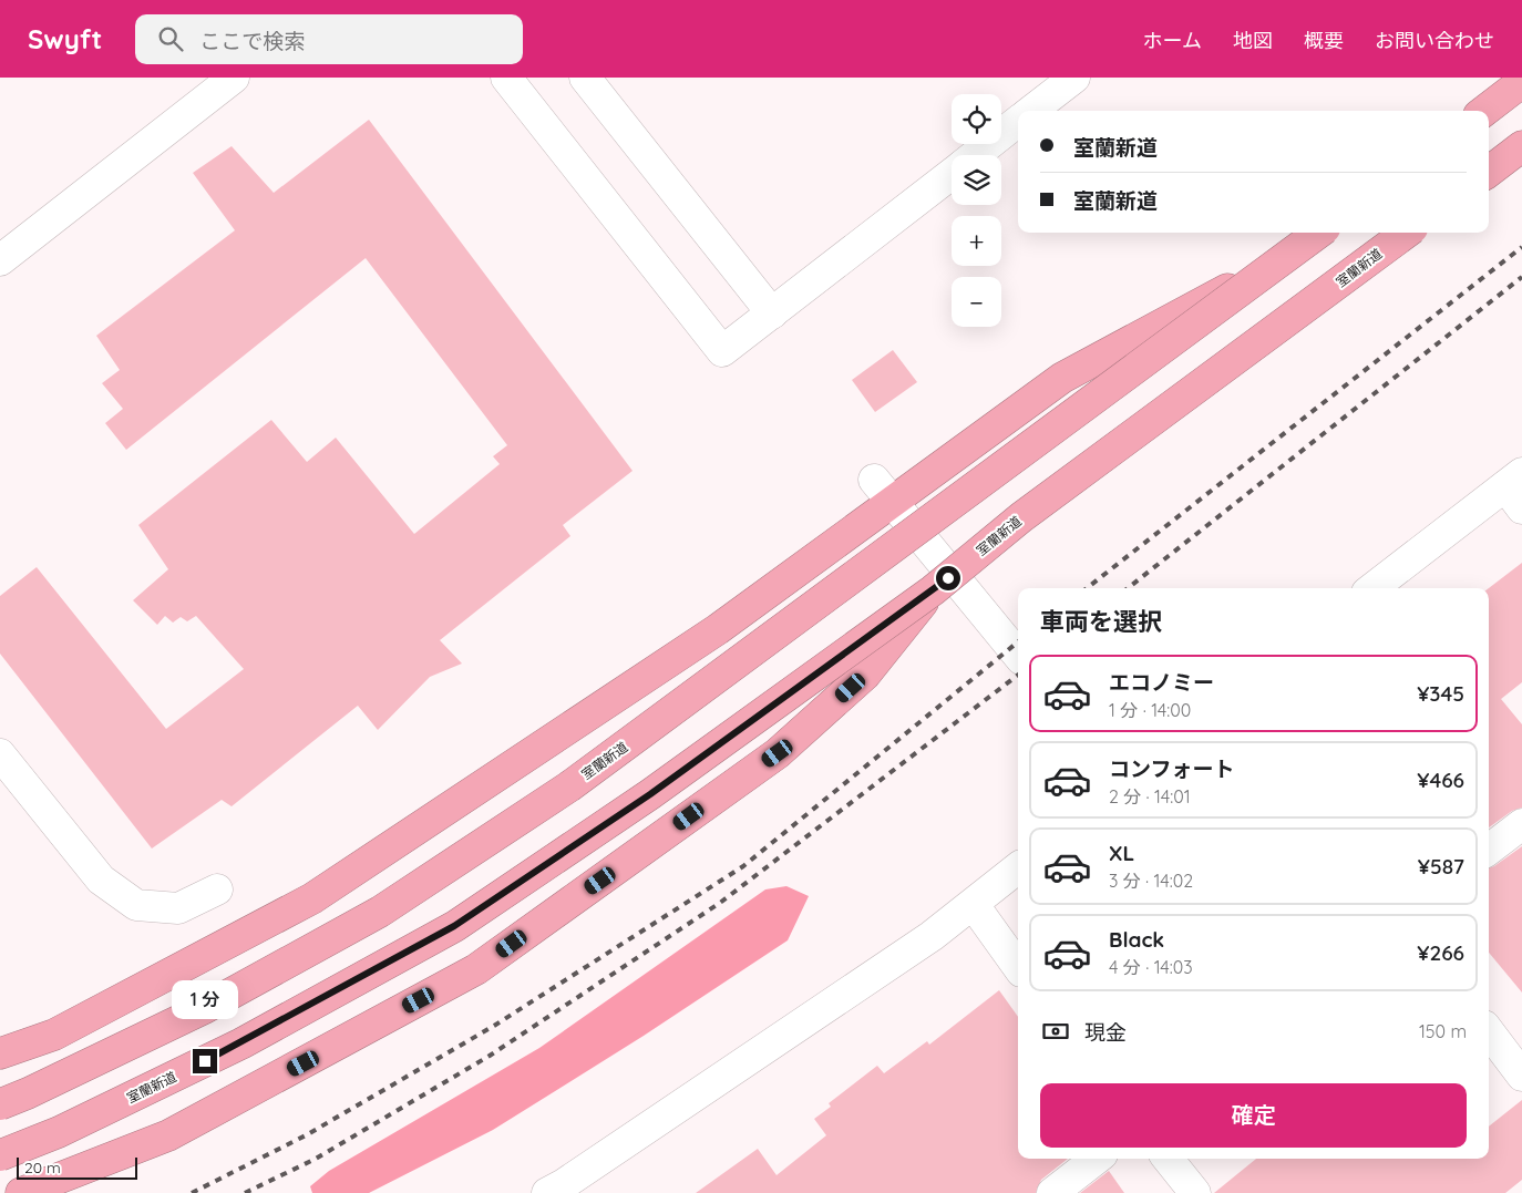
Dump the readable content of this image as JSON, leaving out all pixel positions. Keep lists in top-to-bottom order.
{
  "streets": {
    "highway": ["室蘭新道"]
  },
  "scale_bar": "20 m",
  "page": {
    "header": "Swyft",
    "search": "ここで検索",
    "nav": [
      "ホーム",
      "地図",
      "概要",
      "お問い合わせ"
    ],
    "map_buttons": ["+", "−"],
    "banner": ["室蘭新道", "室蘭新道"],
    "heading": "車両を選択",
    "list": [
      {
        "name": "エコノミー",
        "note": "1 分 · 14:00",
        "value": "¥345"
      },
      {
        "name": "コンフォート",
        "note": "2 分 · 14:01",
        "value": "¥466"
      },
      {
        "name": "XL",
        "note": "3 分 · 14:02",
        "value": "¥587"
      },
      {
        "name": "Black",
        "note": "4 分 · 14:03",
        "value": "¥266"
      }
    ],
    "bubble": "1 分",
    "pay": ["現金", "150 m"],
    "buttons": "確定",
    "scale": "20 m"
  }
}
